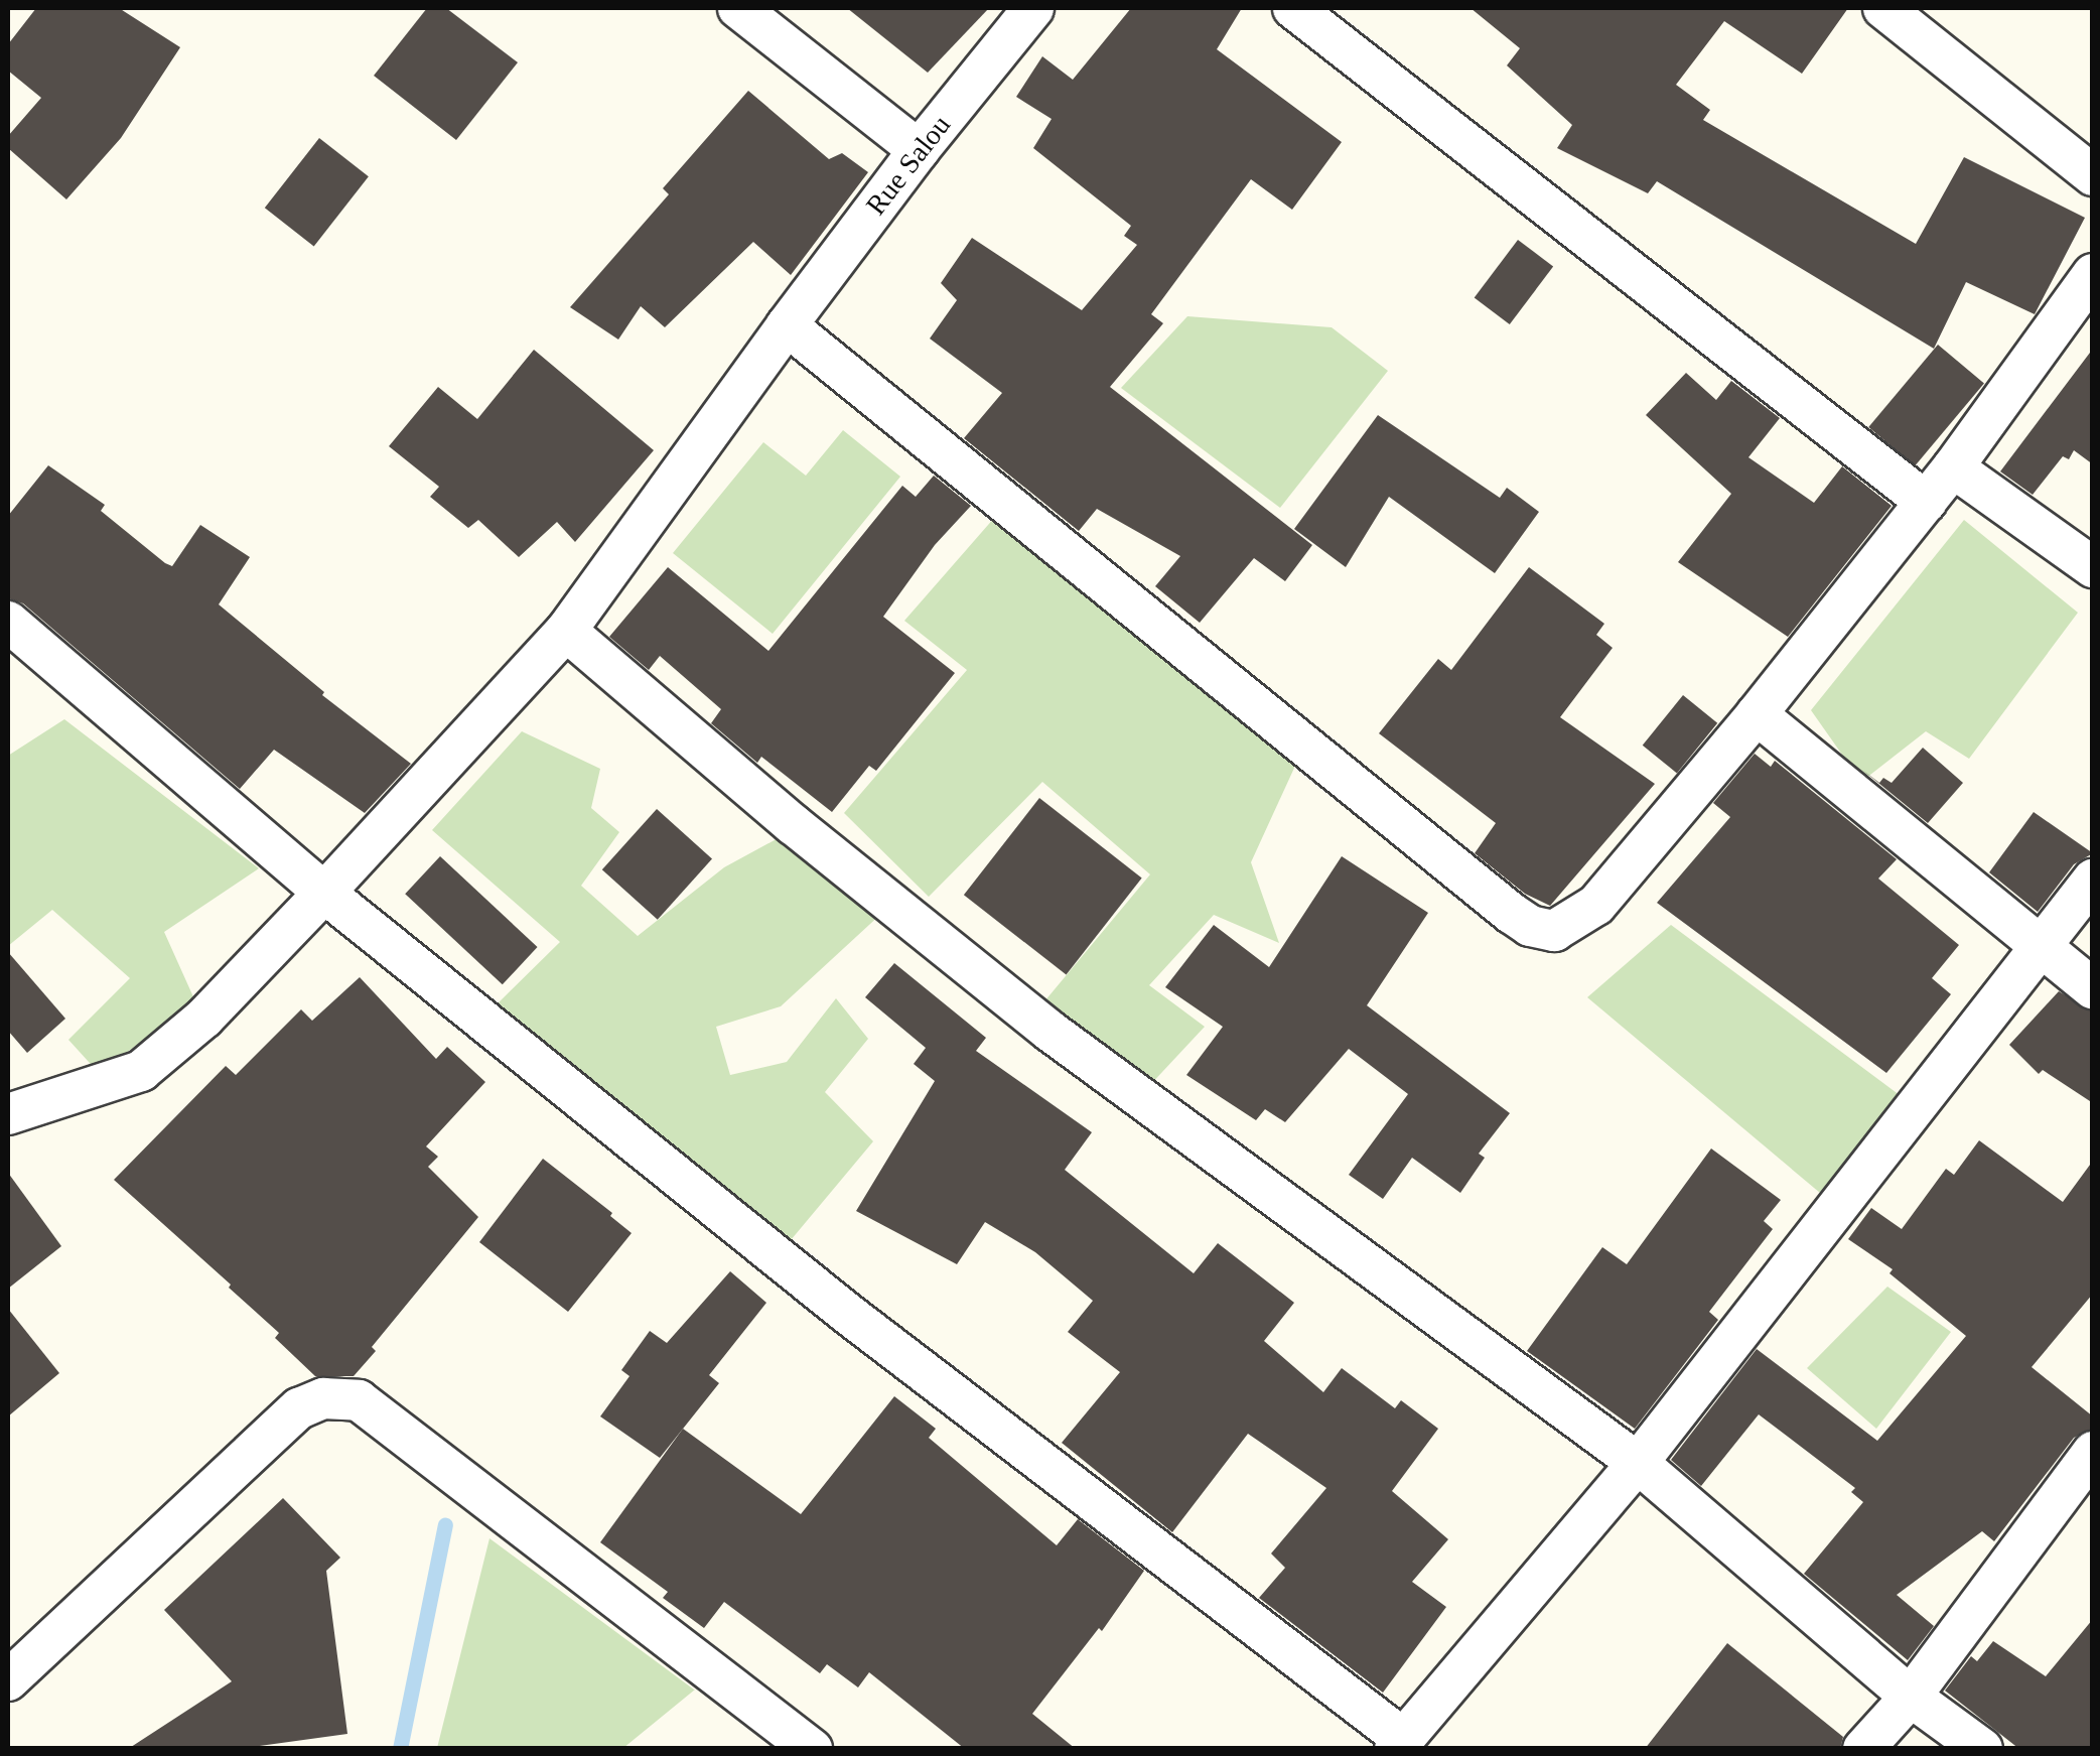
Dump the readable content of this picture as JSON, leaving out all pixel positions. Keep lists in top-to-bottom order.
{
  "streets": {
    "street": ["Rue Salou"]
  }
}
